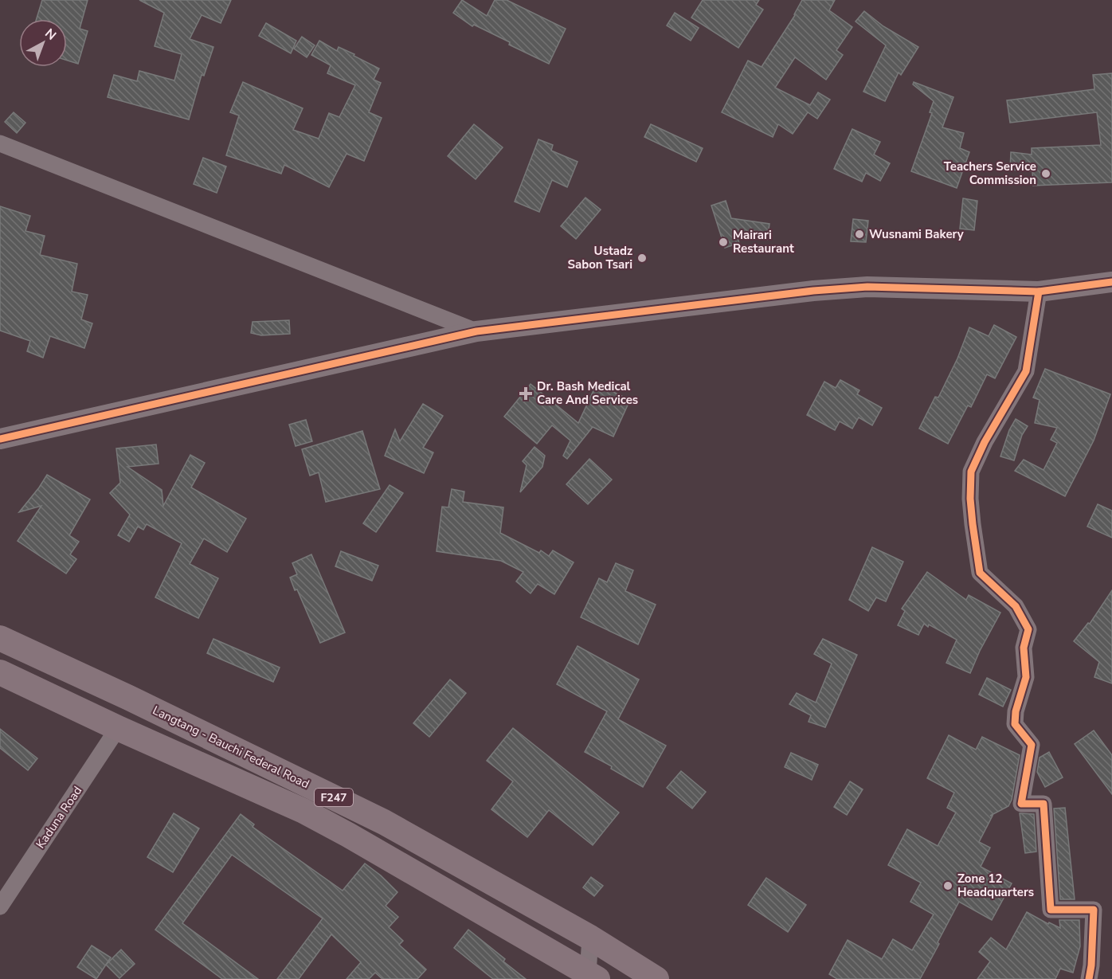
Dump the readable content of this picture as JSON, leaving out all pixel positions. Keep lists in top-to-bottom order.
{
  "streets": {
    "main road": ["Langtang - Bauchi Federal Road", "F247"],
    "street": ["Kaduna Road"]
  },
  "crossings": [
    ["F247", "Kaduna Road"]
  ],
  "places": {
    "other": [
      "Teachers Service Commission",
      "Wusnami Bakery",
      "Mairari Restaurant",
      "Ustadz Sabon Tsari",
      "Zone 12 Headquarters"
    ],
    "health": ["Dr. Bash Medical Care And Services"]
  },
  "north": "top right"
}
